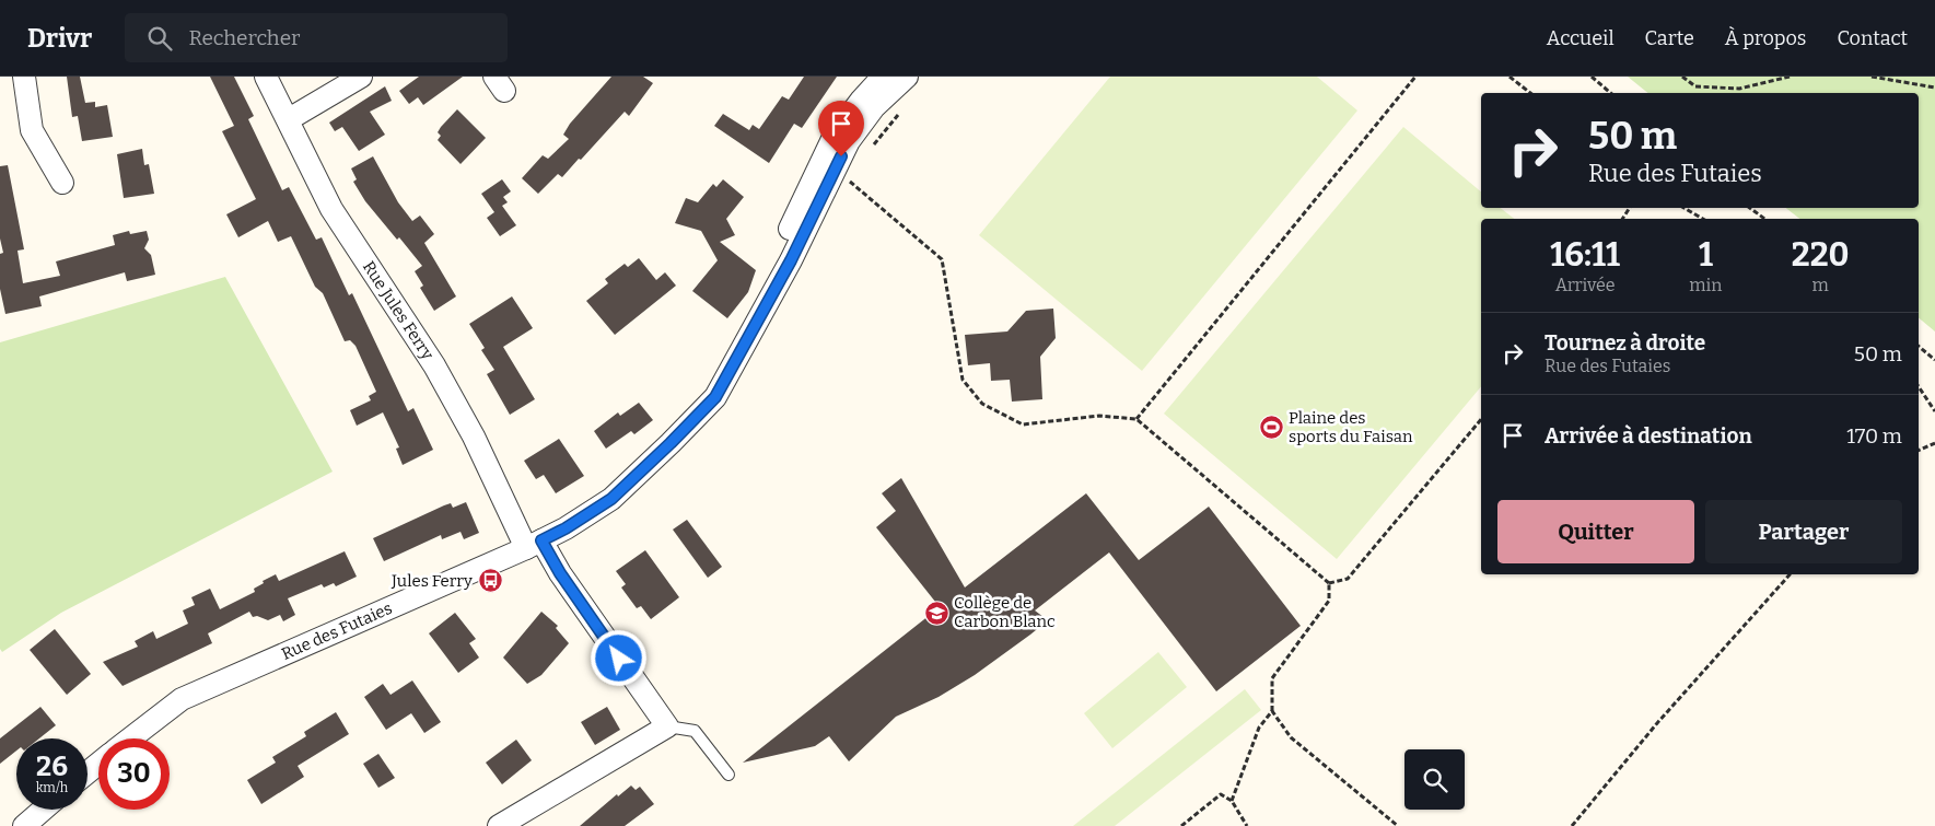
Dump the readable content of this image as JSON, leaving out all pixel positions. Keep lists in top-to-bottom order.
{
  "streets": {
    "street": ["Rue Jules Ferry", "Rue des Futaies"]
  },
  "crossings": [
    ["Rue Jules Ferry", "Rue des Futaies"]
  ],
  "places": {
    "sports": ["Plaine des sports du Faisan"],
    "bus stop": ["Jules Ferry"],
    "school or university": ["Collège de Carbon Blanc"]
  },
  "page": {
    "header": "Drivr",
    "search": "Rechercher",
    "nav": [
      "Accueil",
      "Carte",
      "À propos",
      "Contact"
    ],
    "turn": ["50 m", "Rue des Futaies"],
    "eta": [
      "16:11",
      "Arrivée",
      "1",
      "min",
      "220",
      "m"
    ],
    "list": [
      {
        "name": "Tournez à droite",
        "note": "Rue des Futaies",
        "value": "50 m"
      },
      {
        "name": "Arrivée à destination",
        "value": "170 m"
      }
    ],
    "buttons": ["Quitter", "Partager"],
    "speed": "26 km/h",
    "limit": "30"
  }
}
